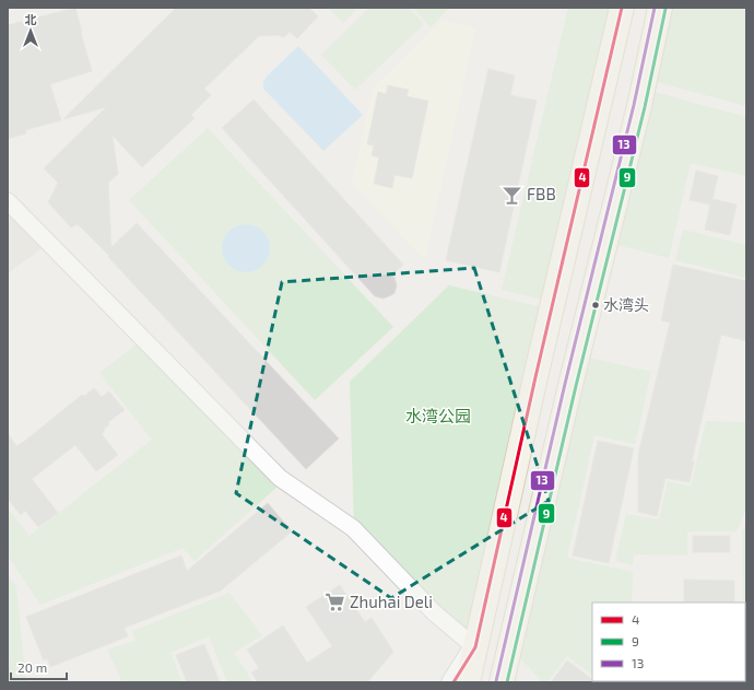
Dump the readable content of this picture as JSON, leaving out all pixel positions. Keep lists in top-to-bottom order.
{
  "parks": ["水湾公园"],
  "places": {
    "bar": ["FBB"],
    "other": ["水湾头"],
    "supermarket": ["Zhuhai Deli"]
  },
  "lines": ["transit line 4", "transit line 13", "transit line 9"],
  "legend": ["4", "9", "13"],
  "scale_bar": "20 m",
  "north": "top"
}
